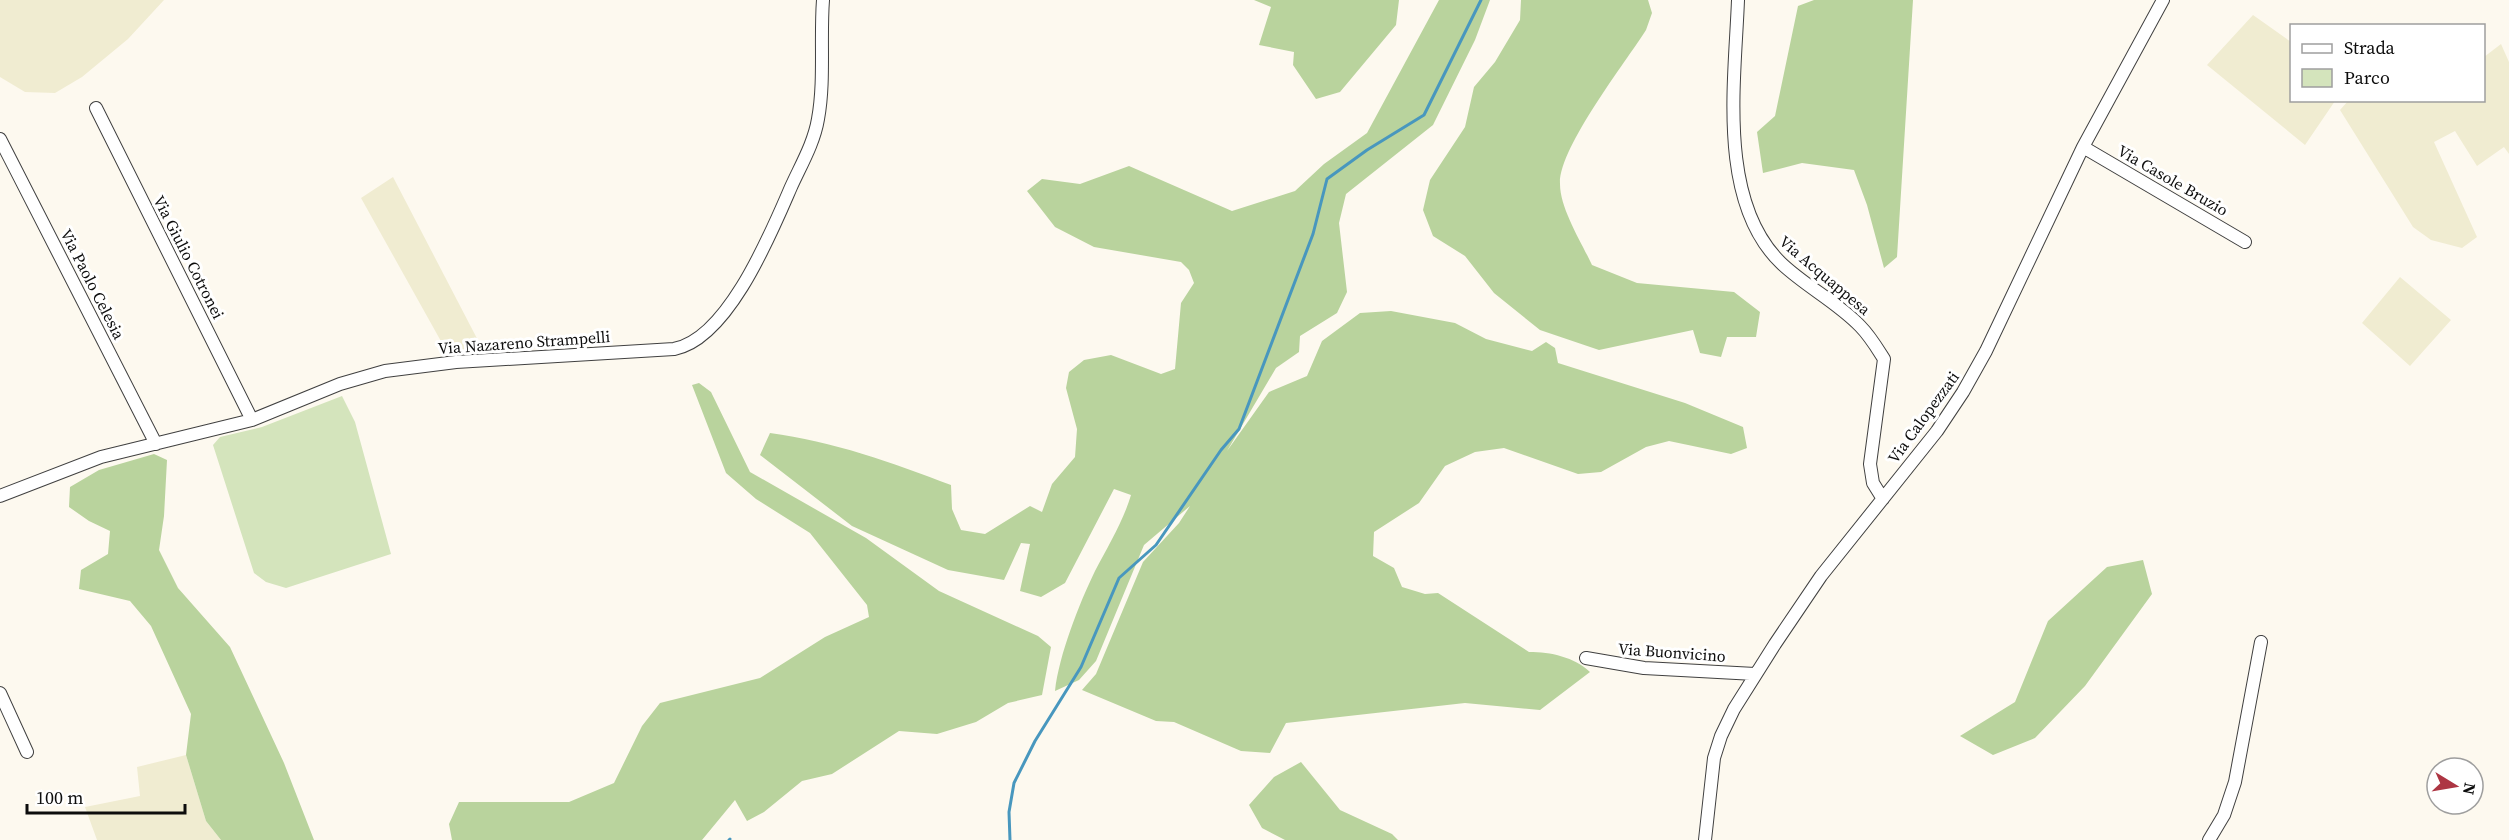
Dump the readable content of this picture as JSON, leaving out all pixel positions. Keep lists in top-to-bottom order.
{
  "streets": {
    "street": [
      "Via Casole Bruzio",
      "Via Giulio Cotronei",
      "Via Acquappesa",
      "Via Paolo Celesia",
      "Via Nazareno Strampelli",
      "Via Calopezzati",
      "Via Buonvicino"
    ]
  },
  "crossings": [
    ["Via Casole Bruzio", "Via Calopezzati"],
    ["Via Giulio Cotronei", "Via Nazareno Strampelli"],
    ["Via Acquappesa", "Via Calopezzati"],
    ["Via Paolo Celesia", "Via Nazareno Strampelli"],
    ["Via Calopezzati", "Via Buonvicino"]
  ],
  "legend": ["Strada", "Parco"],
  "scale_bar": "100 m",
  "north": "right"
}
